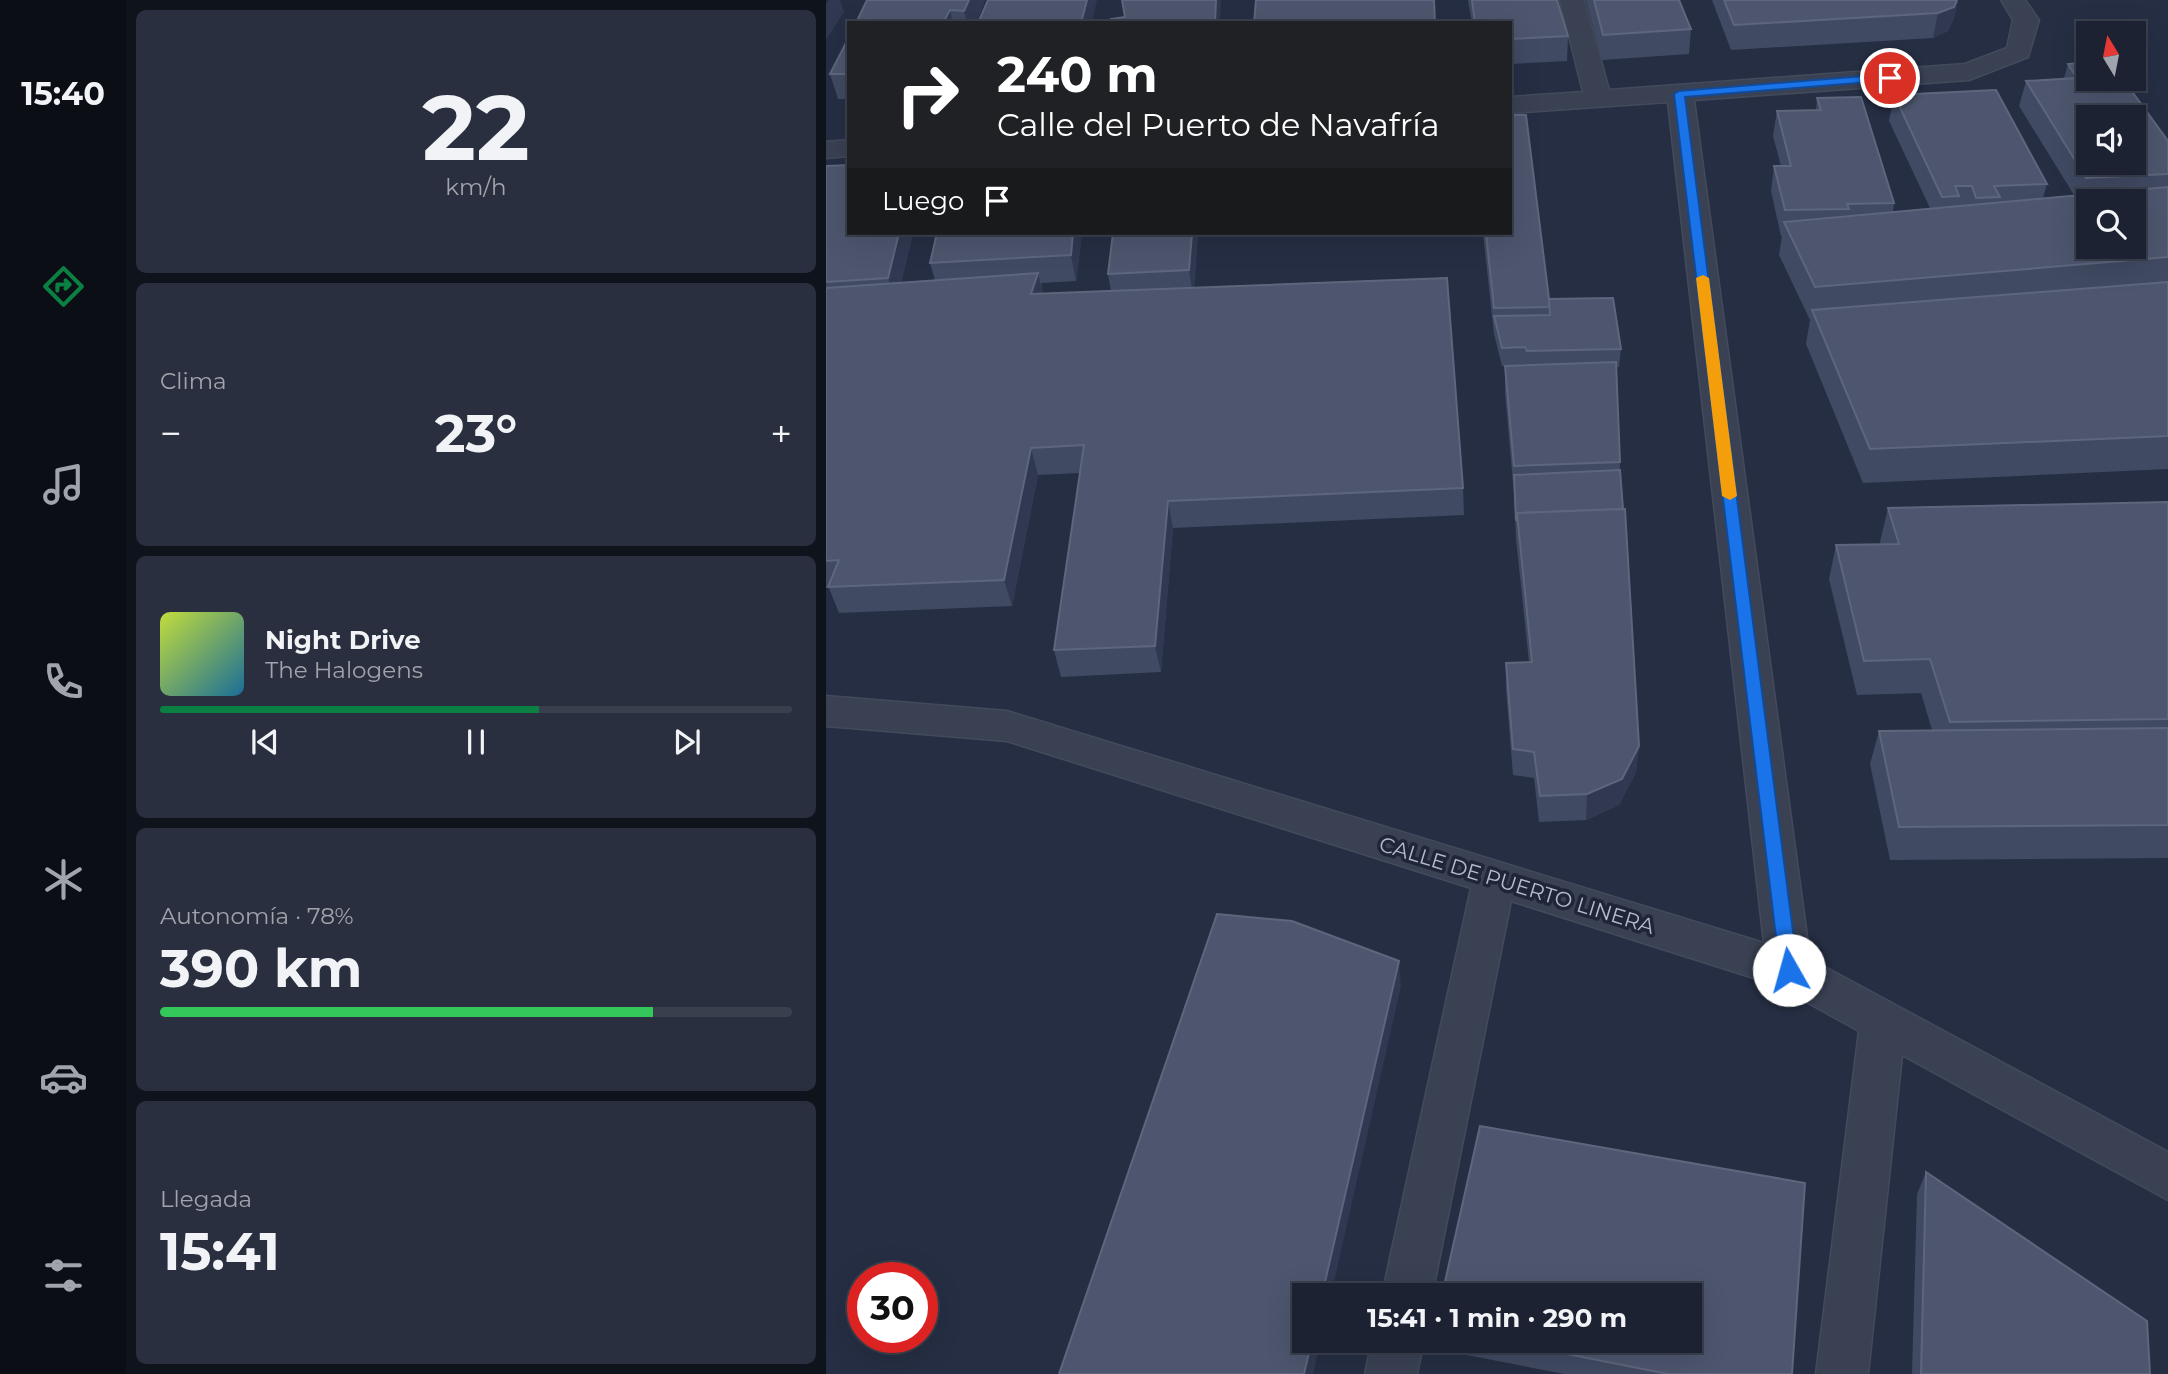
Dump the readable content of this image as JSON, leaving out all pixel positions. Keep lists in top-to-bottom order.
{
  "streets": {
    "street": ["CALLE DE PUERTO LINERA"]
  },
  "north": "top",
  "page": {
    "tabs": "15:40",
    "tile": [
      ["22", "km/h"],
      "Clima",
      ["Autonomía · 78%", "390 km"],
      ["Llegada", "15:41"]
    ],
    "turn": ["240 m", "Calle del Puerto de Navafría"],
    "then": "Luego",
    "heat": ["−", "23°", "+"],
    "song": ["Night Drive", "The Halogens"],
    "limit": "30",
    "trip": "15:41 · 1 min · 290 m"
  }
}
